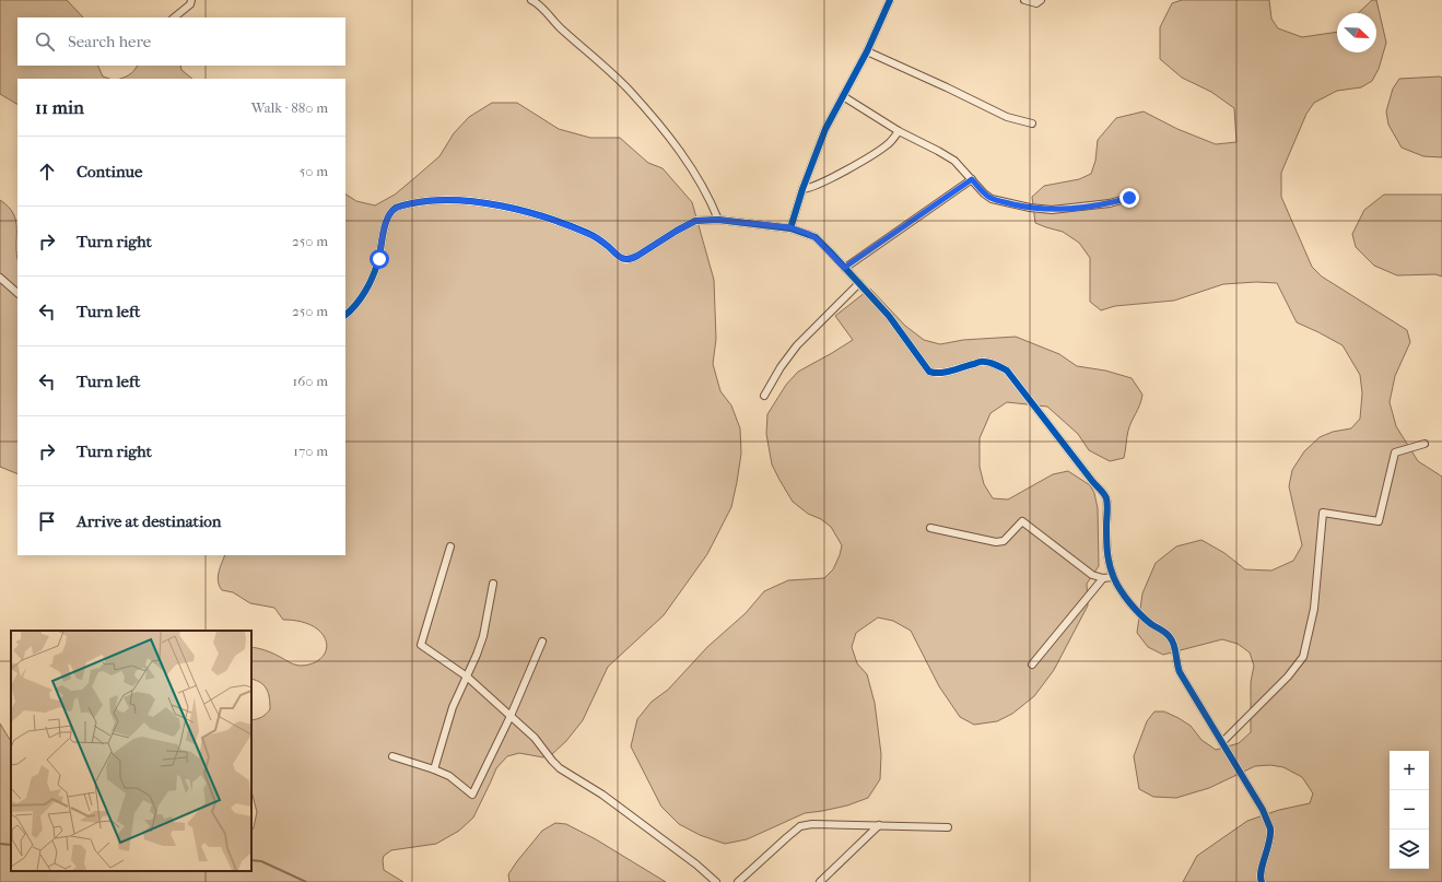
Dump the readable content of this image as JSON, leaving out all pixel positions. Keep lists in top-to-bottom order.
{
  "north": "bottom right",
  "page": {
    "search": "Search here",
    "heading": ["11 min", "Walk · 880 m"],
    "list": [
      ["Continue", "50 m"],
      ["Turn right", "250 m"],
      ["Turn left", "250 m"],
      ["Turn left", "160 m"],
      ["Turn right", "170 m"],
      "Arrive at destination"
    ],
    "map_buttons": ["+", "−"]
  }
}
